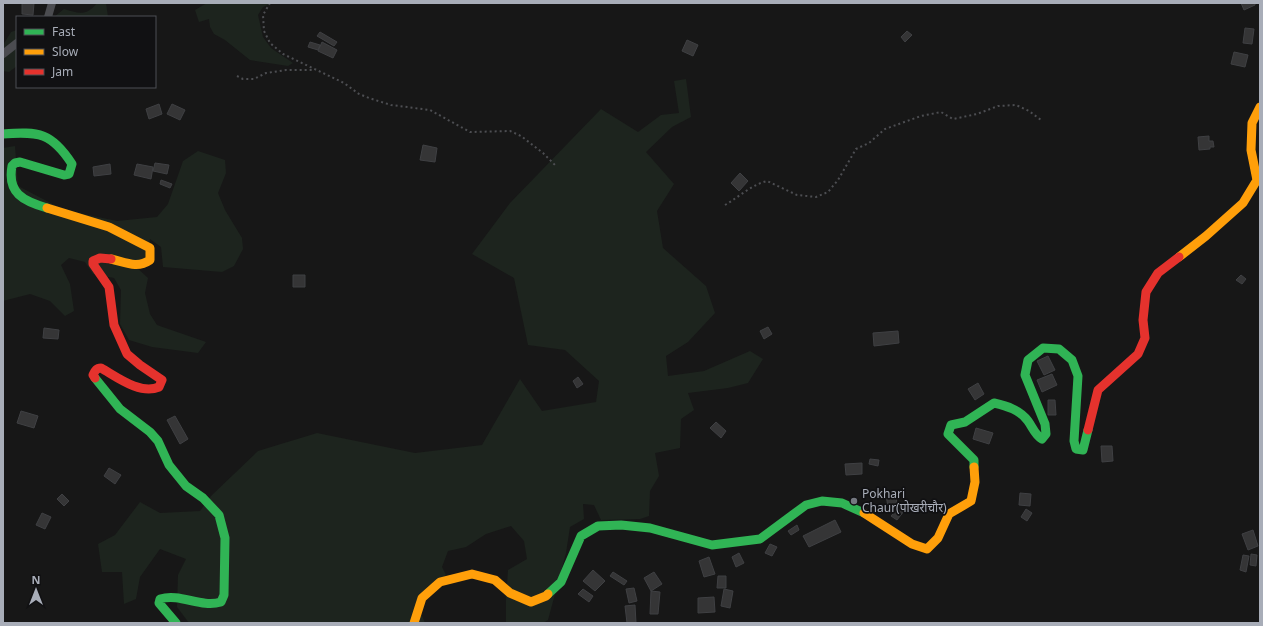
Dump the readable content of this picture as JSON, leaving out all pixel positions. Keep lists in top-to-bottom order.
{
  "places": ["Pokhari Chaur(पोखरीचौर)"],
  "legend": ["Fast", "Slow", "Jam"],
  "north": "top"
}
